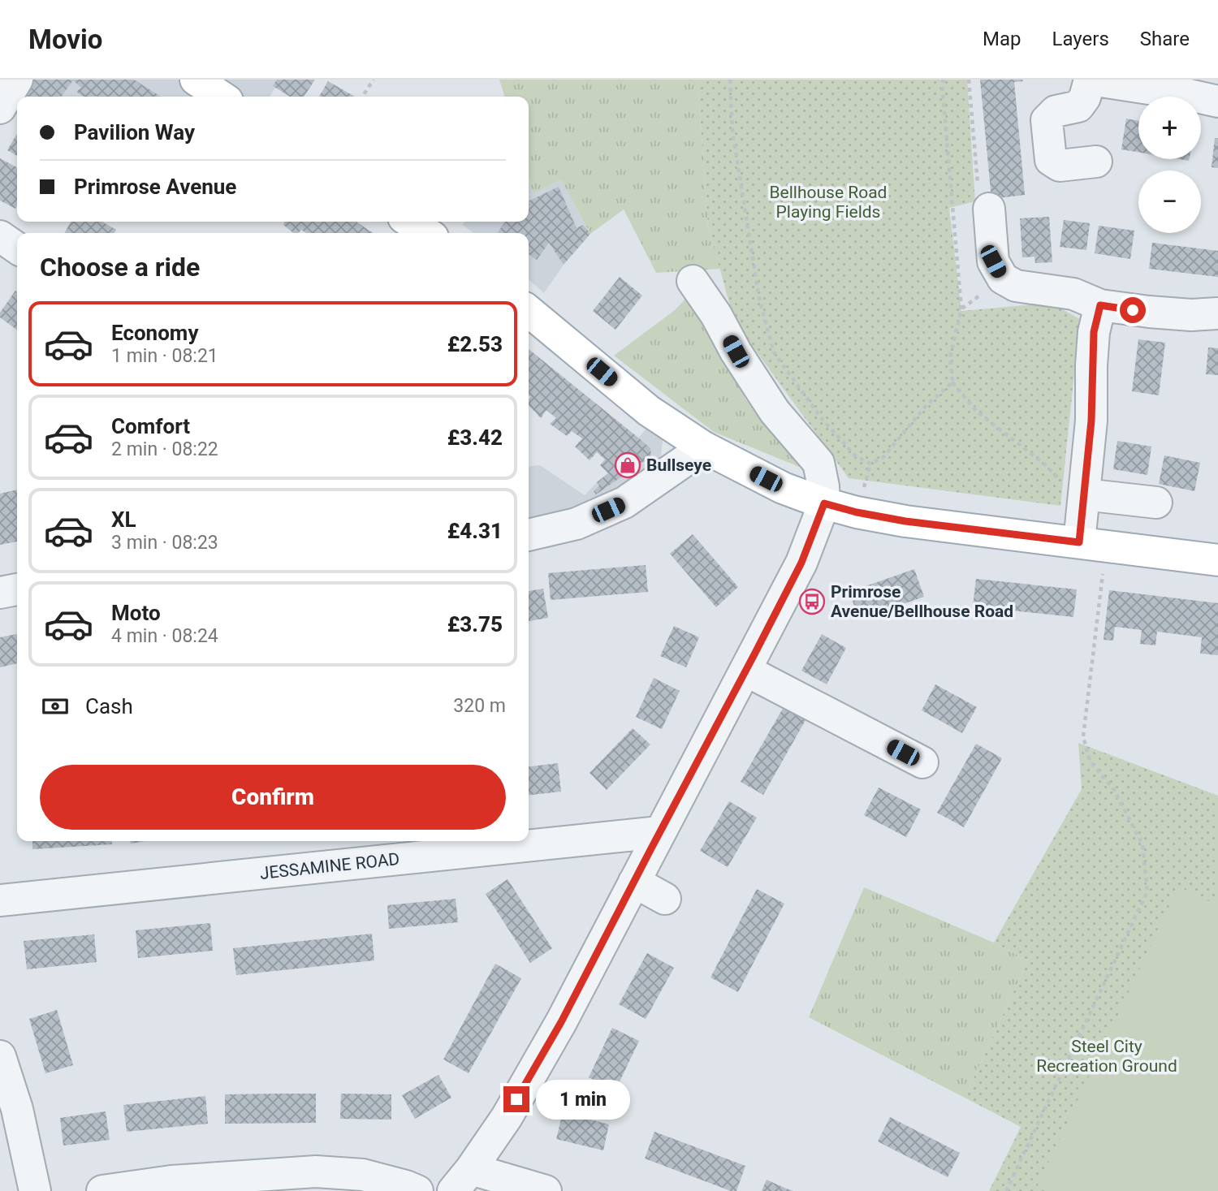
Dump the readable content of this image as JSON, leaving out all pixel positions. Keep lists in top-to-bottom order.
{
  "streets": {
    "street": ["JESSAMINE ROAD"]
  },
  "parks": ["Bellhouse Road Playing Fields", "Steel City Recreation Ground"],
  "places": {
    "shop": ["Bullseye"],
    "bus stop": ["Primrose Avenue/Bellhouse Road"]
  },
  "page": {
    "header": "Movio",
    "nav": ["Map", "Layers", "Share"],
    "map_buttons": ["+", "−"],
    "banner": ["Pavilion Way", "Primrose Avenue"],
    "heading": "Choose a ride",
    "list": [
      {
        "name": "Economy",
        "note": "1 min · 08:21",
        "value": "£2.53"
      },
      {
        "name": "Comfort",
        "note": "2 min · 08:22",
        "value": "£3.42"
      },
      {
        "name": "XL",
        "note": "3 min · 08:23",
        "value": "£4.31"
      },
      {
        "name": "Moto",
        "note": "4 min · 08:24",
        "value": "£3.75"
      }
    ],
    "pay": ["Cash", "320 m"],
    "buttons": "Confirm",
    "bubble": "1 min"
  }
}
